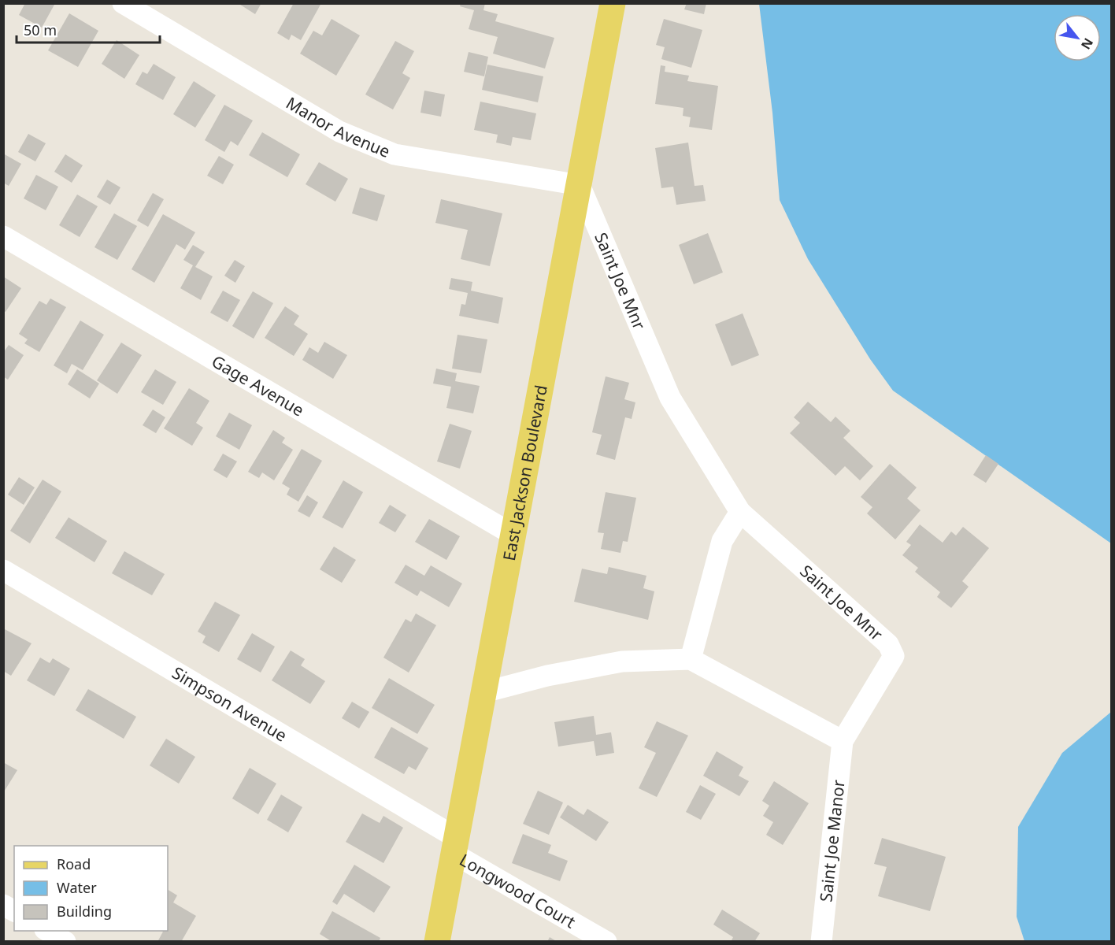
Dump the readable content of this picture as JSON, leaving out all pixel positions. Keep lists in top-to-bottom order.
{
  "streets": {
    "main road": ["East Jackson Boulevard"],
    "street": [
      "Manor Avenue",
      "Saint Joe Mnr",
      "Gage Avenue",
      "Simpson Avenue",
      "Saint Joe Manor",
      "Longwood Court"
    ]
  },
  "crossings": [
    ["Manor Avenue", "Saint Joe Mnr"],
    ["Manor Avenue", "East Jackson Boulevard"],
    ["Saint Joe Mnr", "East Jackson Boulevard"],
    ["Saint Joe Mnr", "Saint Joe Manor"],
    ["Gage Avenue", "East Jackson Boulevard"],
    ["East Jackson Boulevard", "Simpson Avenue"],
    ["East Jackson Boulevard", "Longwood Court"],
    ["Simpson Avenue", "Longwood Court"]
  ],
  "legend": ["Road", "Water", "Building"],
  "scale_bar": "50 m",
  "north": "bottom right"
}
